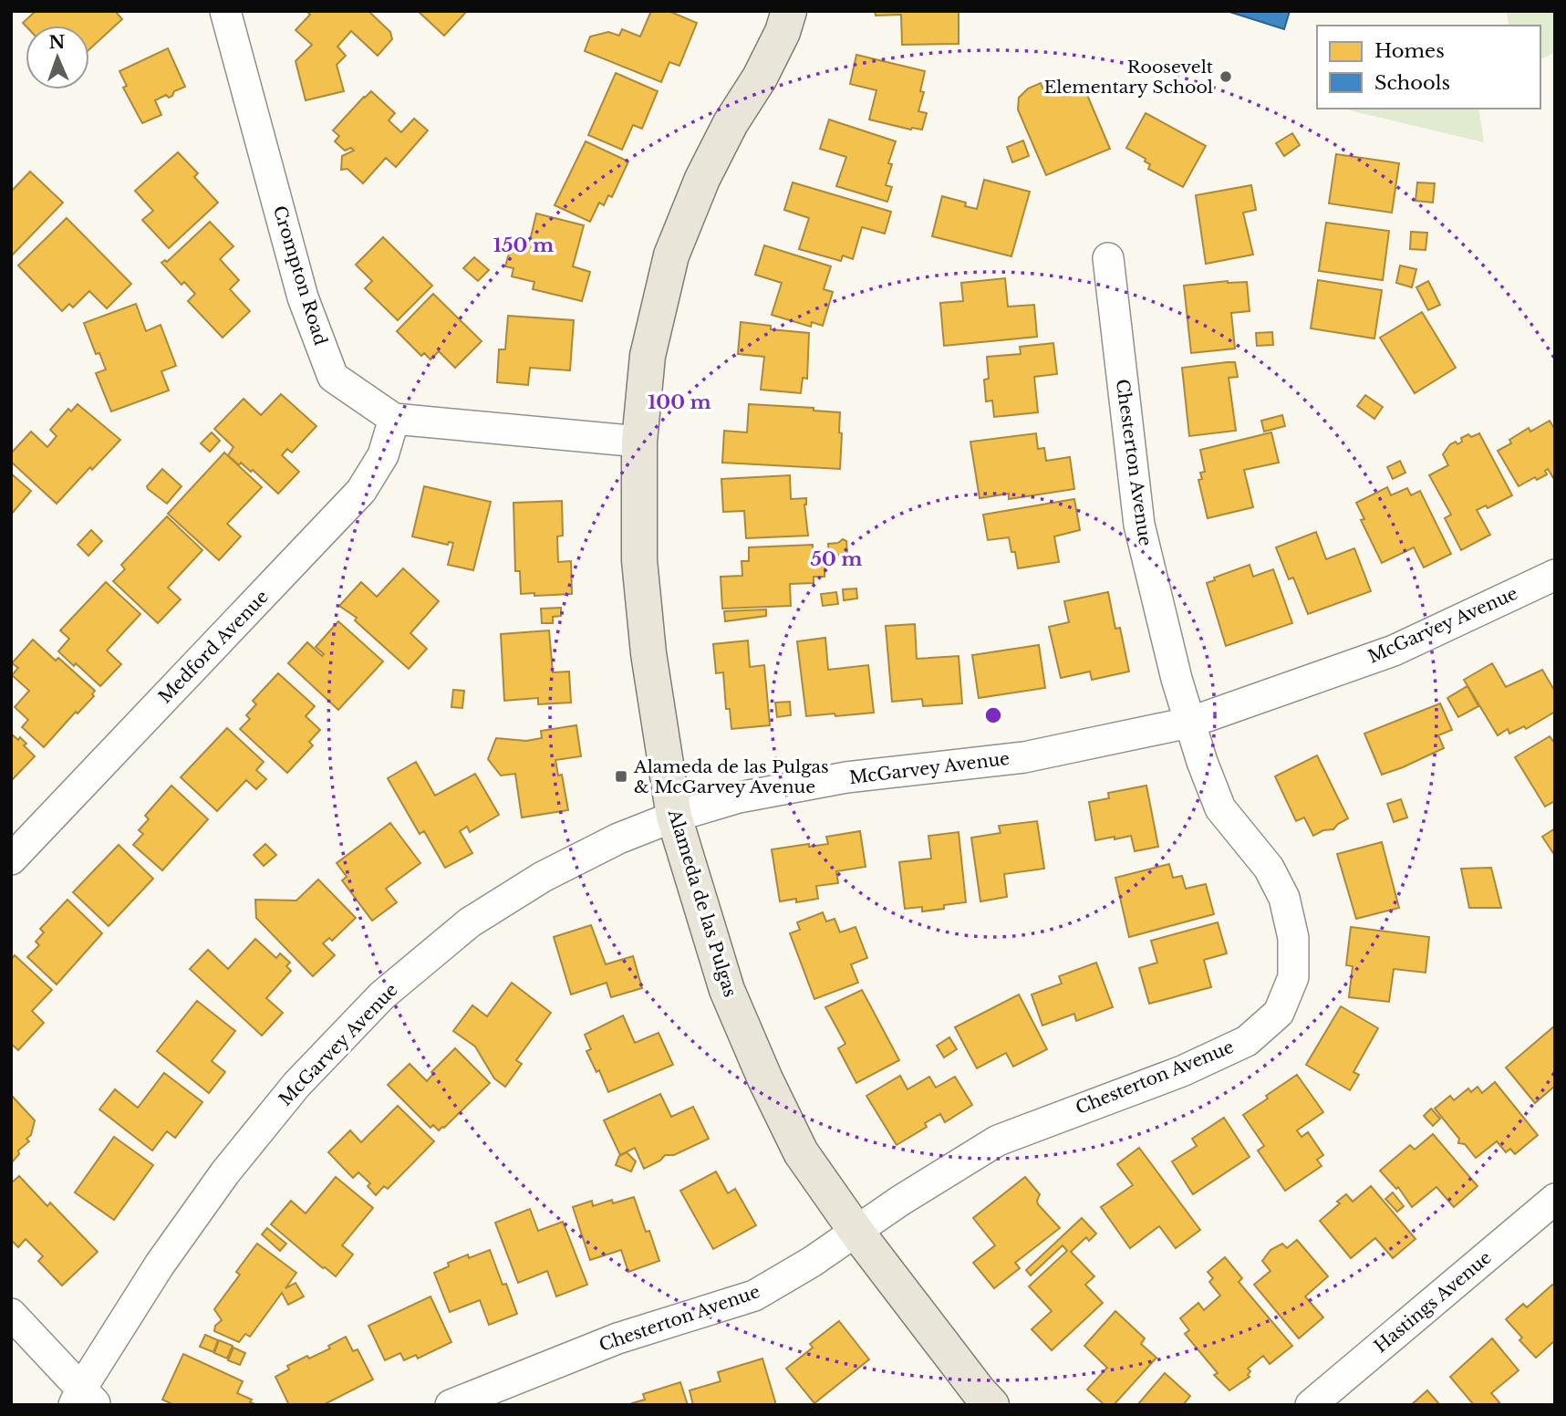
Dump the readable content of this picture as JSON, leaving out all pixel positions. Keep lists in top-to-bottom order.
{
  "streets": {
    "main road": ["Alameda de las Pulgas"],
    "street": [
      "Crompton Road",
      "Chesterton Avenue",
      "McGarvey Avenue",
      "Medford Avenue",
      "Hastings Avenue"
    ]
  },
  "crossings": [
    ["Crompton Road", "Medford Avenue"],
    ["Crompton Road", "Alameda de las Pulgas"],
    ["Chesterton Avenue", "McGarvey Avenue"],
    ["Chesterton Avenue", "Alameda de las Pulgas"],
    ["McGarvey Avenue", "Alameda de las Pulgas"]
  ],
  "places": {
    "other": ["Roosevelt Elementary School"],
    "transit": ["Alameda de las Pulgas & McGarvey Avenue"]
  },
  "legend": ["Homes", "Schools"],
  "north": "top",
  "rings": ["150 m", "100 m", "50 m"]
}
